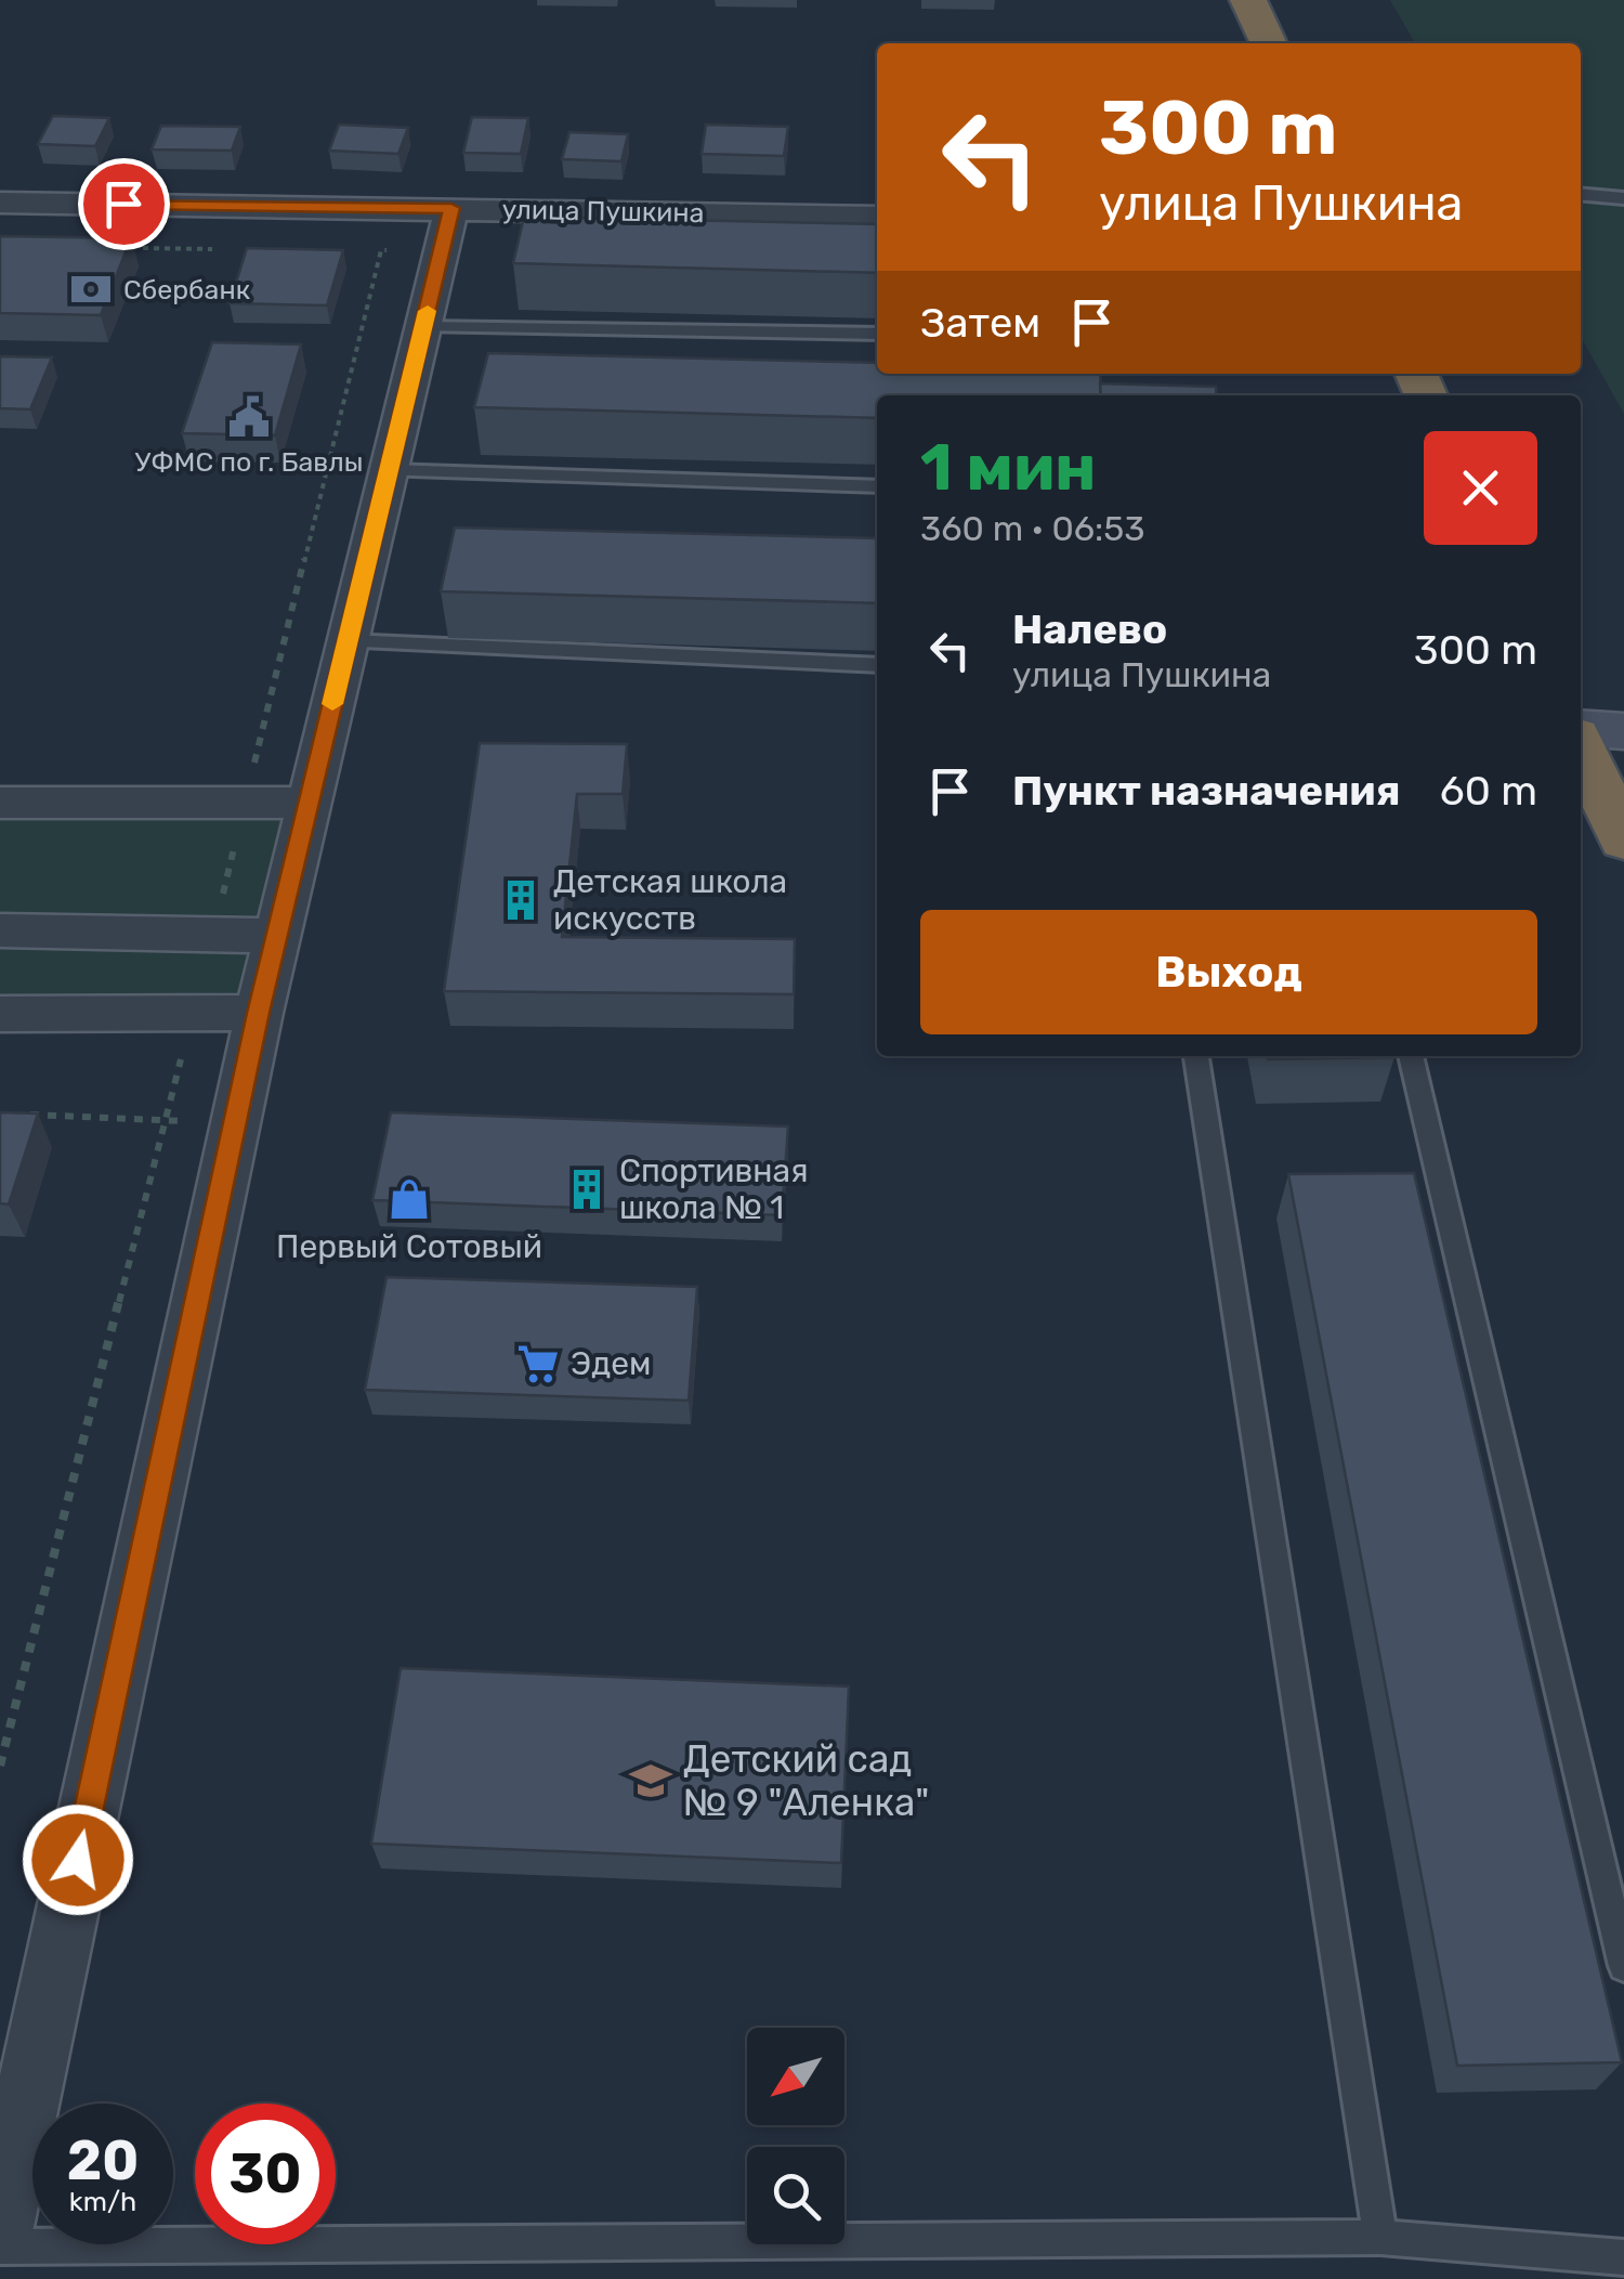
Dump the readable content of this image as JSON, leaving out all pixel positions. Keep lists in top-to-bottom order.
{
  "streets": {
    "street": ["улица Пушкина"]
  },
  "places": {
    "bank": ["Сбербанк"],
    "public building": ["УФМС по г. Бавлы"],
    "building": ["Детская школа искусств", "Спортивная школа № 1"],
    "shop": ["Первый Сотовый"],
    "supermarket": ["Эдем"],
    "school or university": ["Детский сад № 9 \"Аленка\""]
  },
  "north": "bottom left",
  "page": {
    "turn": ["300 m", "улица Пушкина"],
    "then": "Затем",
    "heading": ["1 мин", "360 m · 06:53"],
    "list": [
      {
        "name": "Налево",
        "note": "улица Пушкина",
        "value": "300 m"
      },
      {
        "name": "Пункт назначения",
        "value": "60 m"
      }
    ],
    "buttons": "Выход",
    "speed": "20 km/h",
    "limit": "30"
  }
}
